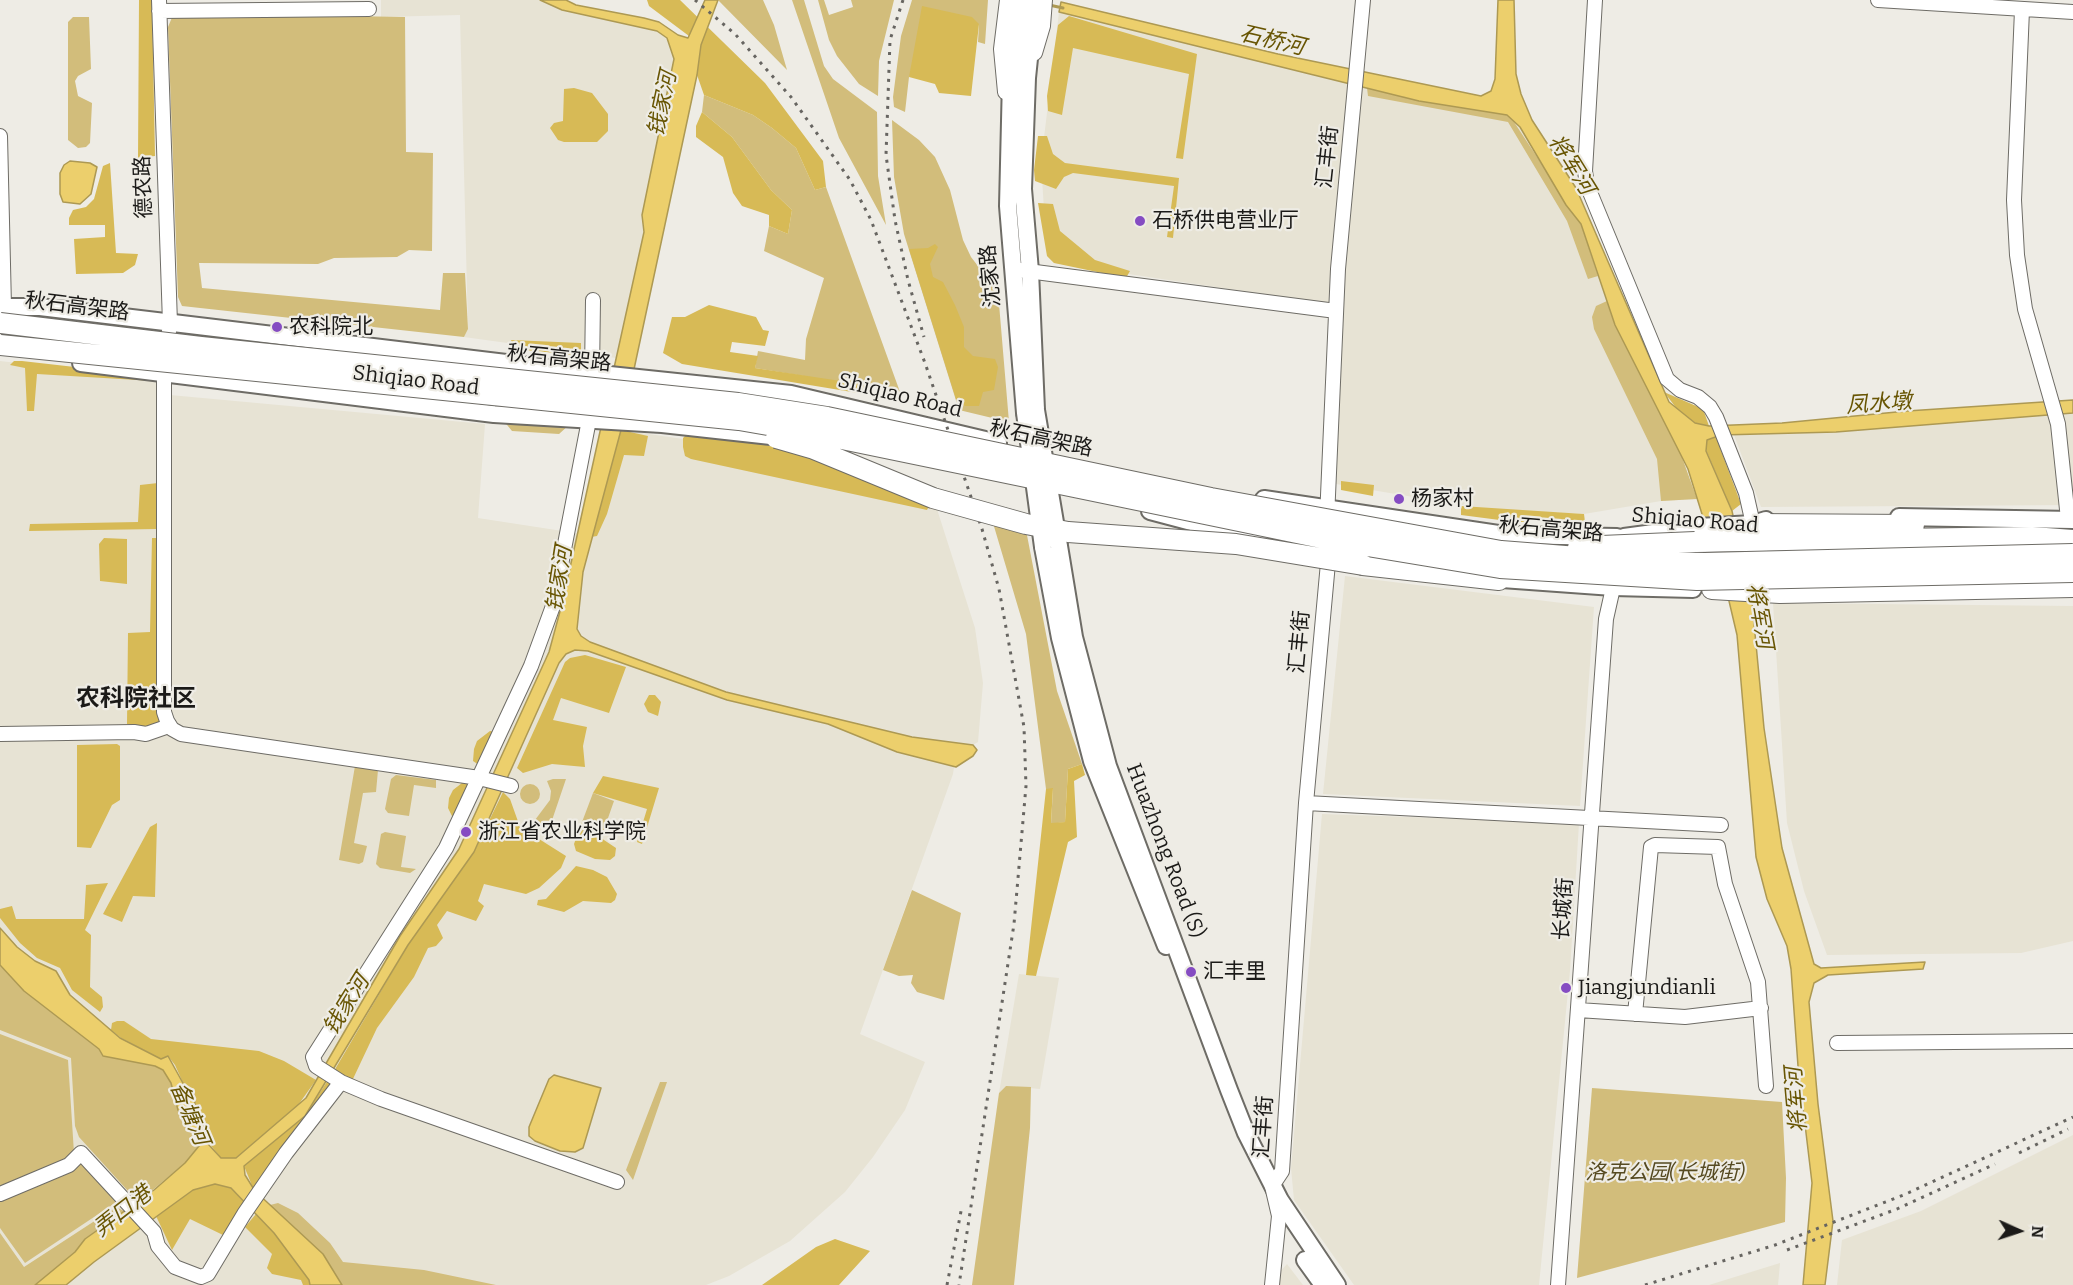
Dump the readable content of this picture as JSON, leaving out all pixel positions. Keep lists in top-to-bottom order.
{
  "streets": {
    "highway": ["秋石高架路"],
    "main road": ["沈家路", "Shiqiao Road", "Huazhong Road (S)"],
    "street": ["汇丰街", "德农路", "长城街"]
  },
  "crossings": [
    ["汇丰街", "Shiqiao Road"],
    ["汇丰街", "Huazhong Road (S)"],
    ["德农路", "Shiqiao Road"],
    ["沈家路", "Huazhong Road (S)"],
    ["秋石高架路", "Shiqiao Road"],
    ["Shiqiao Road", "长城街"]
  ],
  "districts": ["农科院社区"],
  "water": [
    "石桥河",
    "钱家河",
    "将军河",
    "凤水墩",
    "备塘河",
    "弄口港"
  ],
  "parks": ["洛克公园(长城街)"],
  "places": [
    "石桥供电营业厅",
    "农科院北",
    "杨家村",
    "浙江省农业科学院",
    "汇丰里",
    "Jiangjundianli"
  ],
  "north": "right"
}
